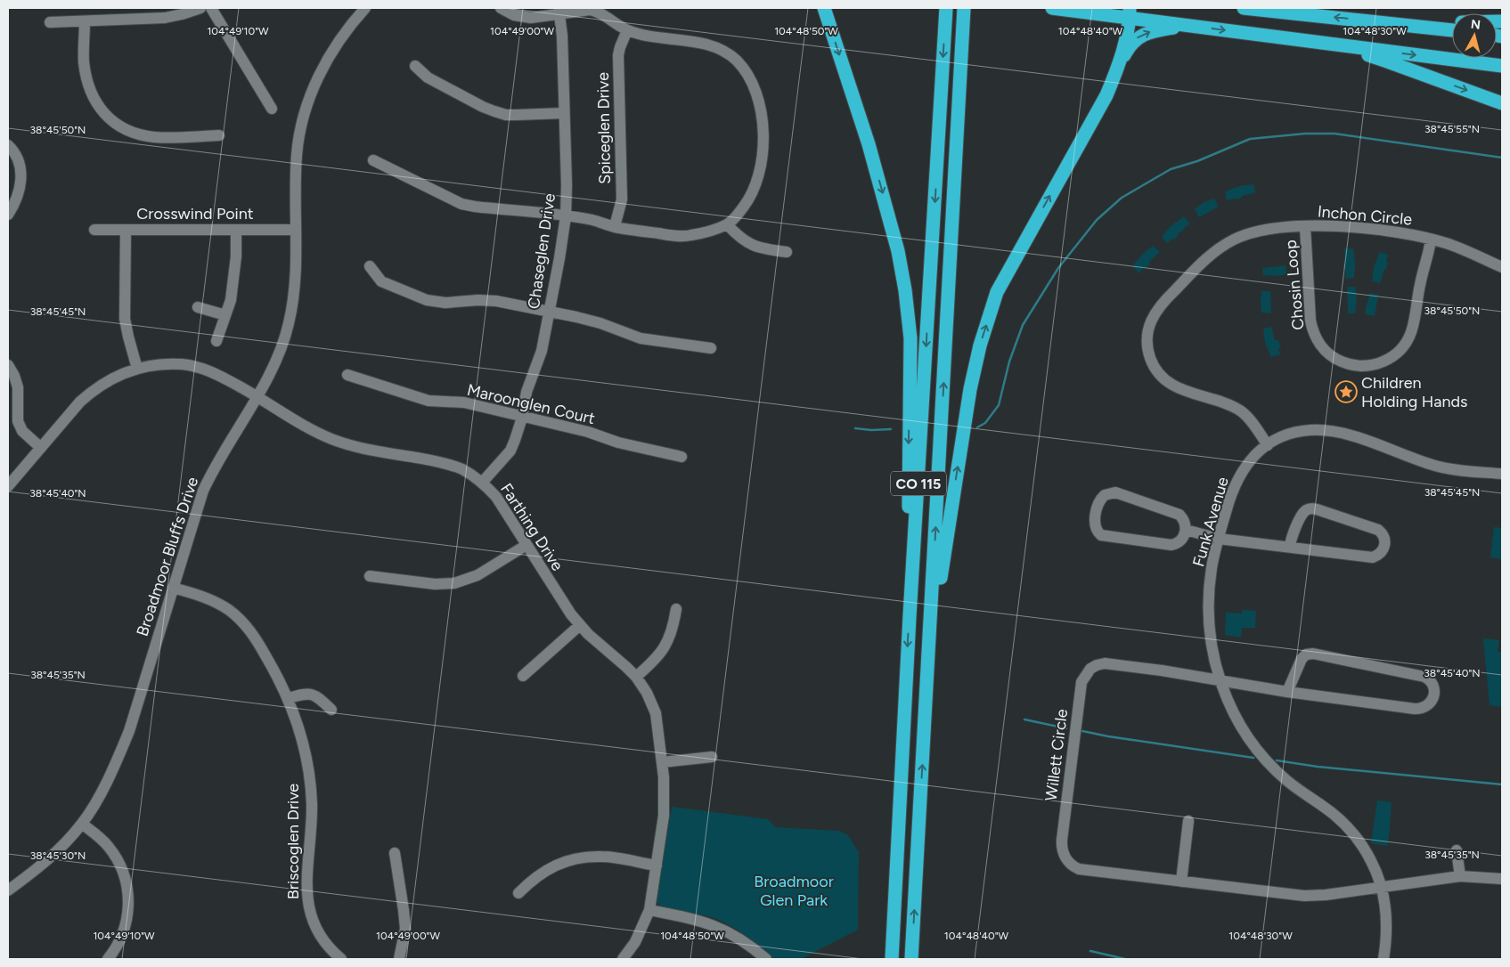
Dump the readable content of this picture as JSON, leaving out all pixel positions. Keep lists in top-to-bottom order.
{
  "streets": {
    "highway": ["CO 115"],
    "street": [
      "Spiceglen Drive",
      "Crosswind Point",
      "Inchon Circle",
      "Chaseglen Drive",
      "Chosin Loop",
      "Maroonglen Court",
      "Funk Avenue",
      "Farthing Drive",
      "Broadmoor Bluffs Drive",
      "Willett Circle",
      "Briscoglen Drive"
    ]
  },
  "crossings": [
    ["Crosswind Point", "Broadmoor Bluffs Drive"],
    ["Inchon Circle", "Chosin Loop"],
    ["Inchon Circle", "Funk Avenue"],
    ["Chaseglen Drive", "Maroonglen Court"],
    ["Chaseglen Drive", "Farthing Drive"],
    ["Funk Avenue", "Willett Circle"],
    ["Farthing Drive", "Broadmoor Bluffs Drive"],
    ["Broadmoor Bluffs Drive", "Briscoglen Drive"]
  ],
  "parks": ["Broadmoor Glen Park"],
  "places": {
    "place": ["Children Holding Hands"]
  },
  "north": "top",
  "coordinates": [
    "104°49'10\"W",
    "104°49'00\"W",
    "104°48'50\"W",
    "104°48'40\"W",
    "104°48'30\"W",
    "38°45'55\"N",
    "38°45'50\"N",
    "38°45'45\"N",
    "38°45'40\"N",
    "38°45'35\"N",
    "38°45'30\"N"
  ]
}
